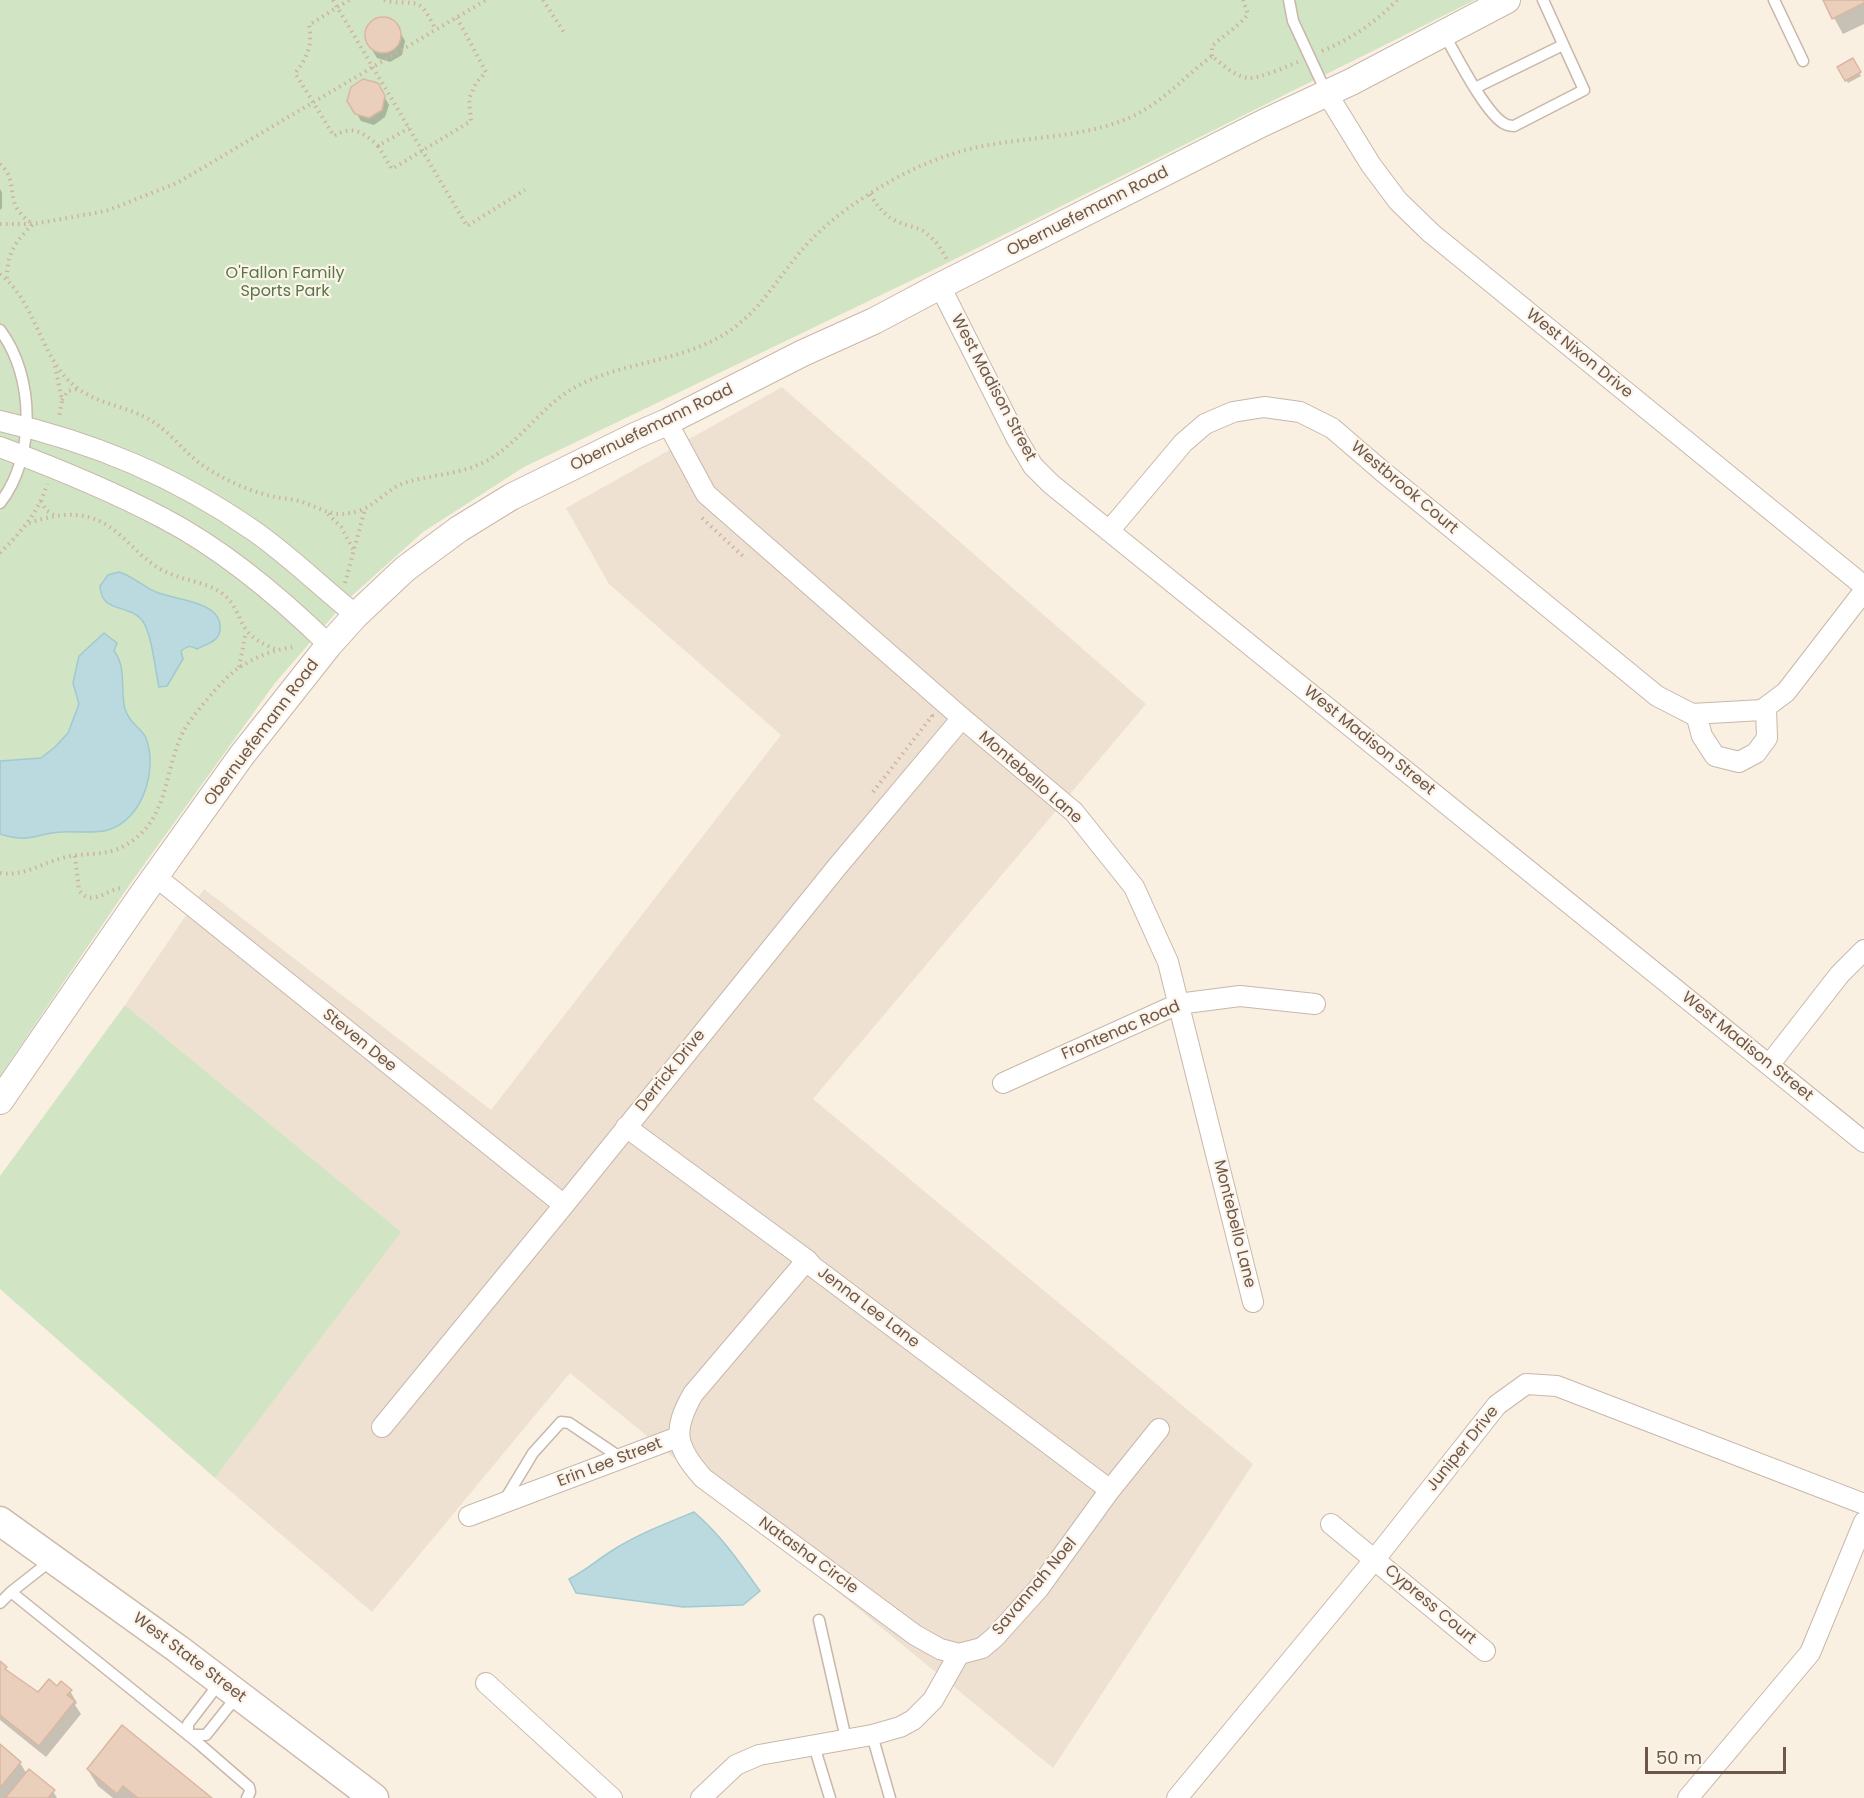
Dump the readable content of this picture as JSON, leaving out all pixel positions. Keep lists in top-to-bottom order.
{
  "streets": {
    "main road": ["West State Street"],
    "street": [
      "Obernuefemann Road",
      "West Nixon Drive",
      "West Madison Street",
      "Westbrook Court",
      "Montebello Lane",
      "Frontenac Road",
      "Steven Dee",
      "Derrick Drive",
      "Jenna Lee Lane",
      "Juniper Drive",
      "Erin Lee Street",
      "Natasha Circle",
      "Savannah Noel",
      "Cypress Court"
    ]
  },
  "crossings": [
    ["Obernuefemann Road", "West Nixon Drive"],
    ["Obernuefemann Road", "West Madison Street"],
    ["Obernuefemann Road", "Montebello Lane"],
    ["Obernuefemann Road", "Steven Dee"],
    ["West Madison Street", "Westbrook Court"],
    ["Montebello Lane", "Frontenac Road"],
    ["Montebello Lane", "Derrick Drive"],
    ["Steven Dee", "Derrick Drive"],
    ["Derrick Drive", "Jenna Lee Lane"],
    ["Jenna Lee Lane", "Erin Lee Street"],
    ["Jenna Lee Lane", "Savannah Noel"],
    ["Juniper Drive", "Cypress Court"],
    ["Erin Lee Street", "Natasha Circle"],
    ["Natasha Circle", "Savannah Noel"]
  ],
  "parks": ["O'Fallon Family Sports Park"],
  "scale_bar": "50 m"
}
